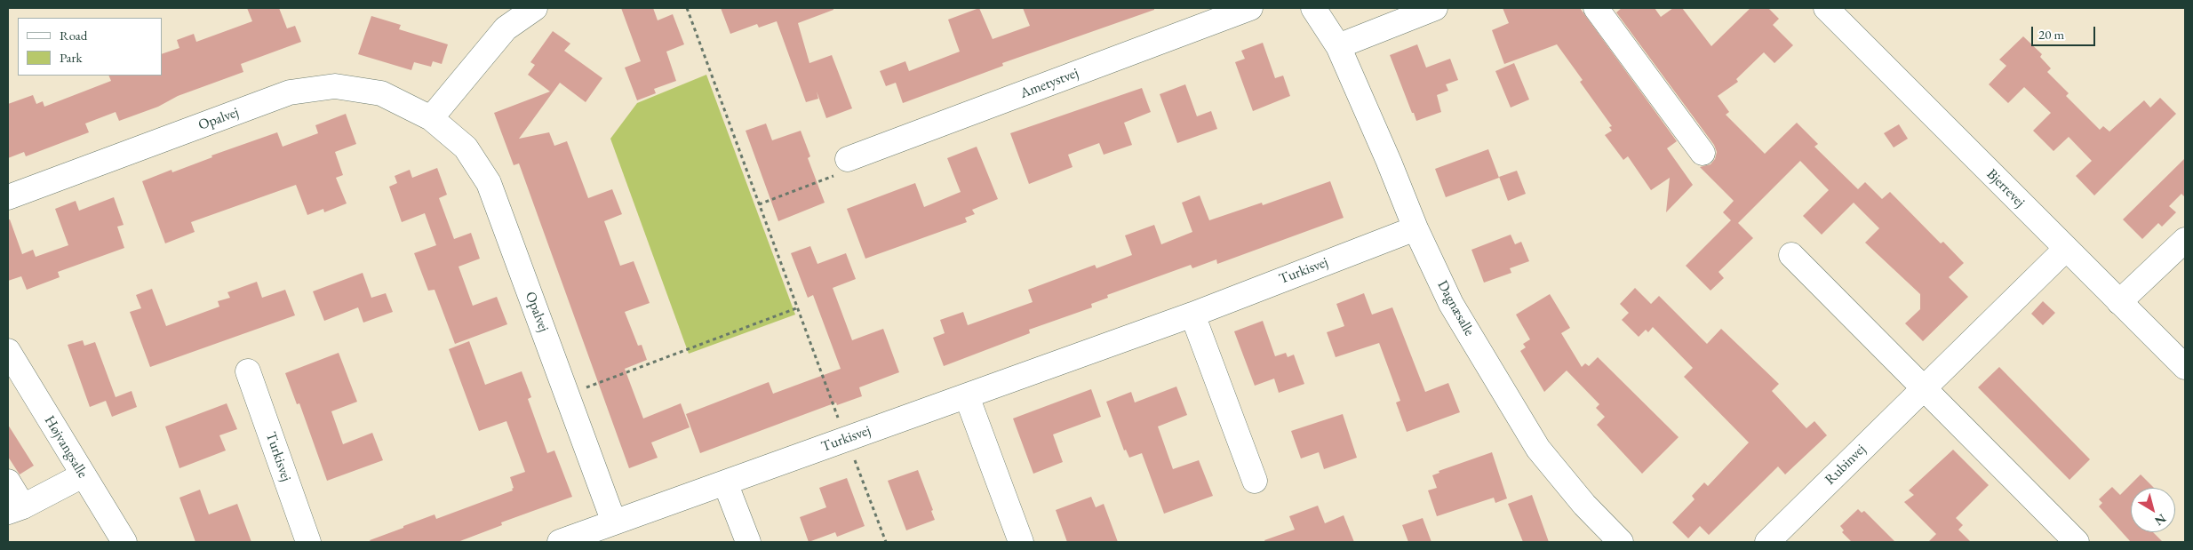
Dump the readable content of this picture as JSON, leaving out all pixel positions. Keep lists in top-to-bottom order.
{
  "streets": {
    "street": [
      "Ametystvej",
      "Opalvej",
      "Bjerrevej",
      "Turkisvej",
      "Dagnæsalle",
      "Højvangsalle",
      "Rubinvej"
    ]
  },
  "crossings": [
    ["Opalvej", "Turkisvej"],
    ["Bjerrevej", "Rubinvej"],
    ["Turkisvej", "Dagnæsalle"]
  ],
  "legend": ["Road", "Park"],
  "scale_bar": "20 m",
  "north": "bottom right"
}
